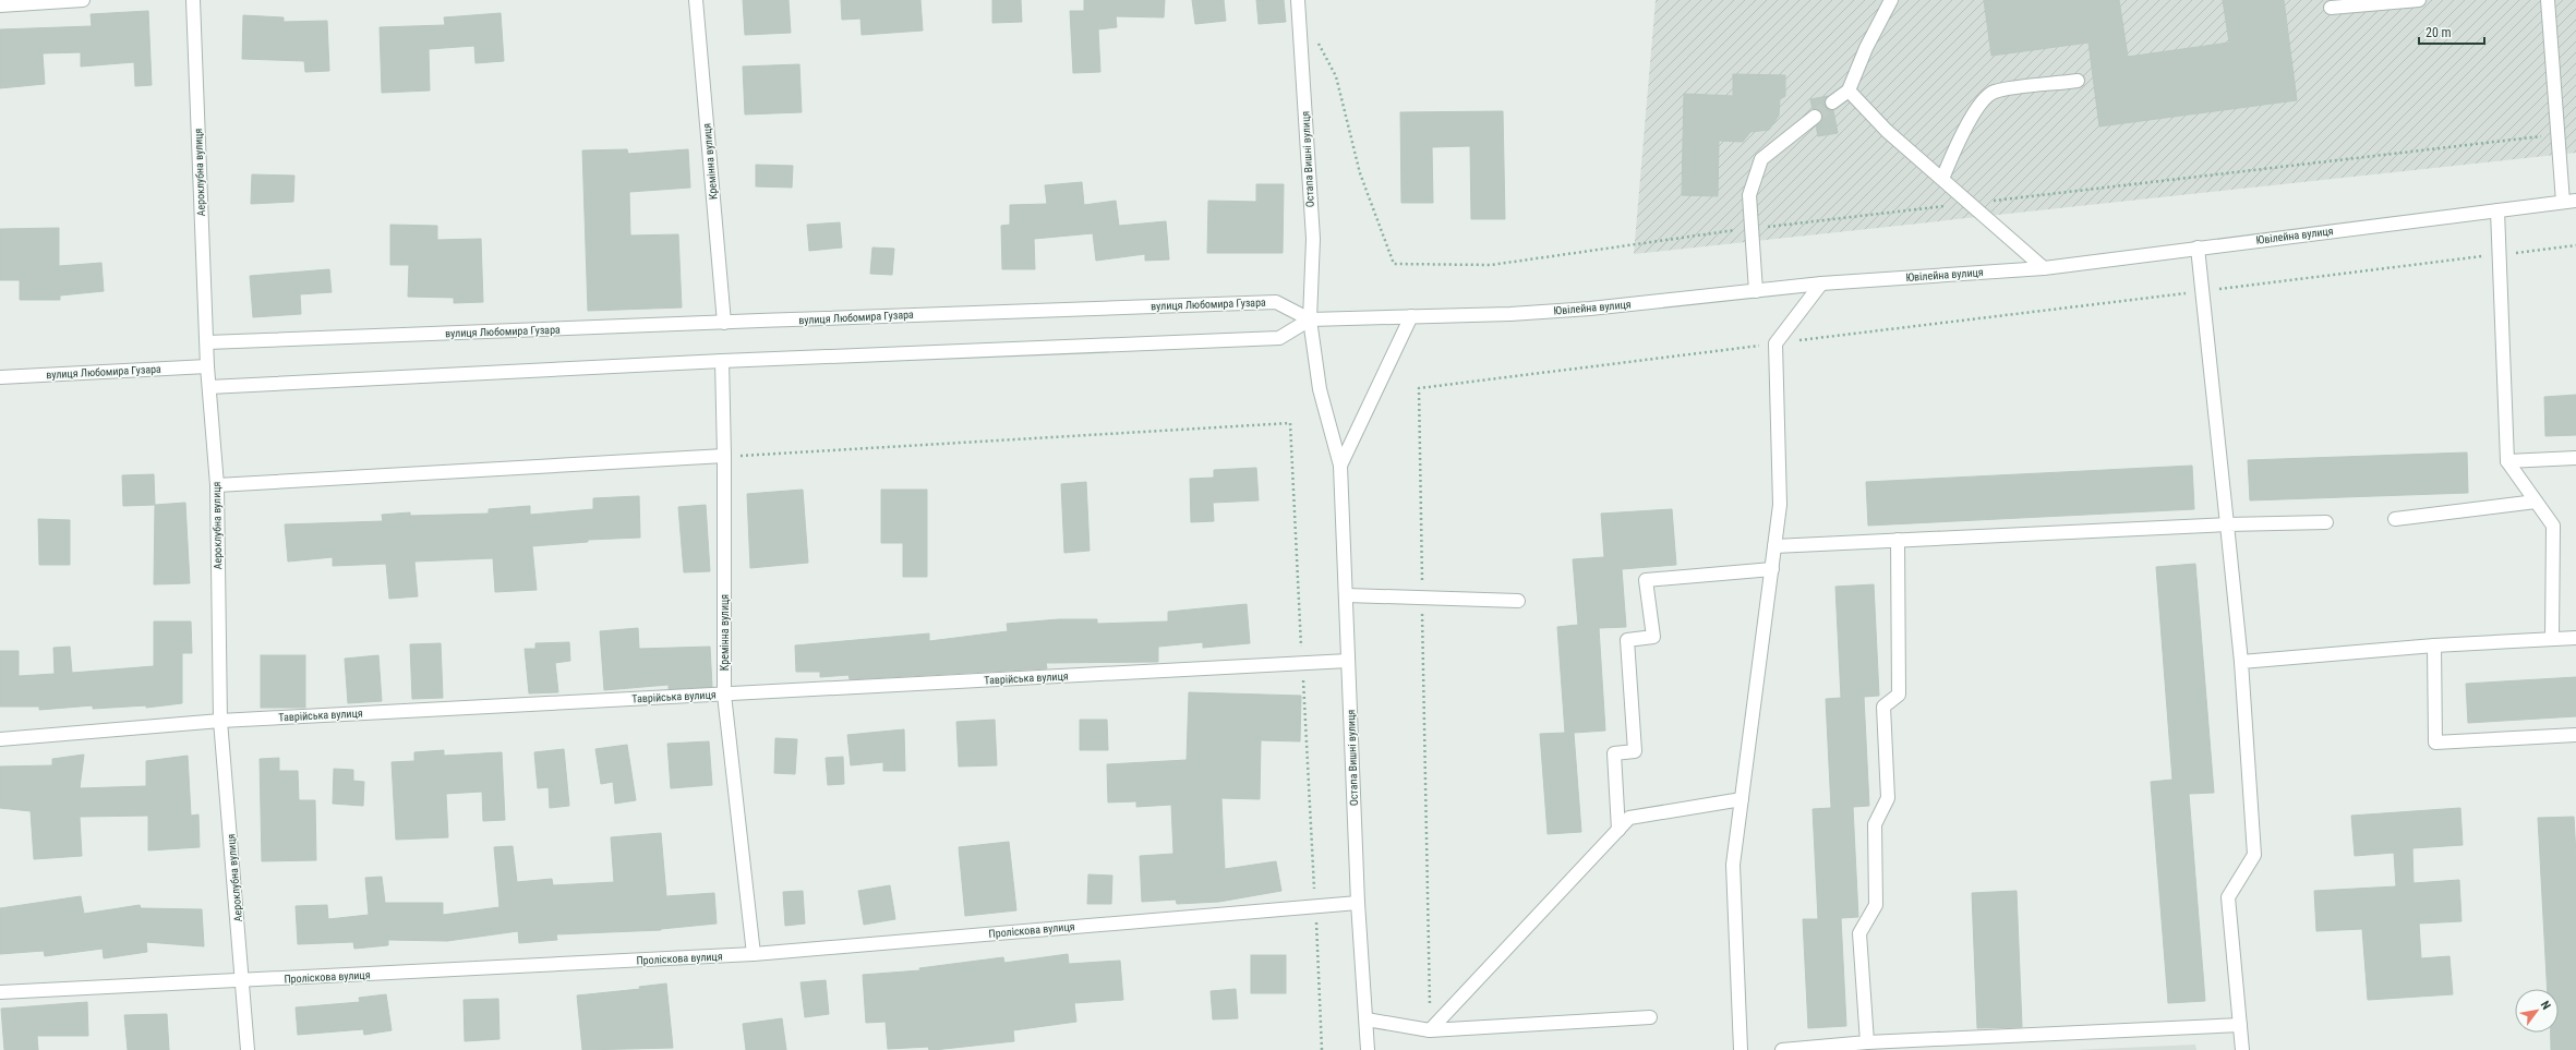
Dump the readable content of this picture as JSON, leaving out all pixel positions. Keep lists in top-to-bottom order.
{
  "streets": {
    "street": [
      "Остапа Вишні вулиця",
      "Кремінна вулиця",
      "Аероклубна вулиця",
      "Ювілейна вулиця",
      "вулиця Любомира Гузара",
      "Таврійська вулиця",
      "Проліскова вулиця"
    ]
  },
  "crossings": [
    ["Остапа Вишні вулиця", "Ювілейна вулиця"],
    ["Остапа Вишні вулиця", "вулиця Любомира Гузара"],
    ["Остапа Вишні вулиця", "Таврійська вулиця"],
    ["Остапа Вишні вулиця", "Проліскова вулиця"],
    ["Кремінна вулиця", "вулиця Любомира Гузара"],
    ["Кремінна вулиця", "Таврійська вулиця"],
    ["Кремінна вулиця", "Проліскова вулиця"],
    ["Аероклубна вулиця", "вулиця Любомира Гузара"],
    ["Аероклубна вулиця", "Таврійська вулиця"],
    ["Аероклубна вулиця", "Проліскова вулиця"],
    ["Ювілейна вулиця", "вулиця Любомира Гузара"]
  ],
  "scale_bar": "20 m",
  "north": "top right"
}
